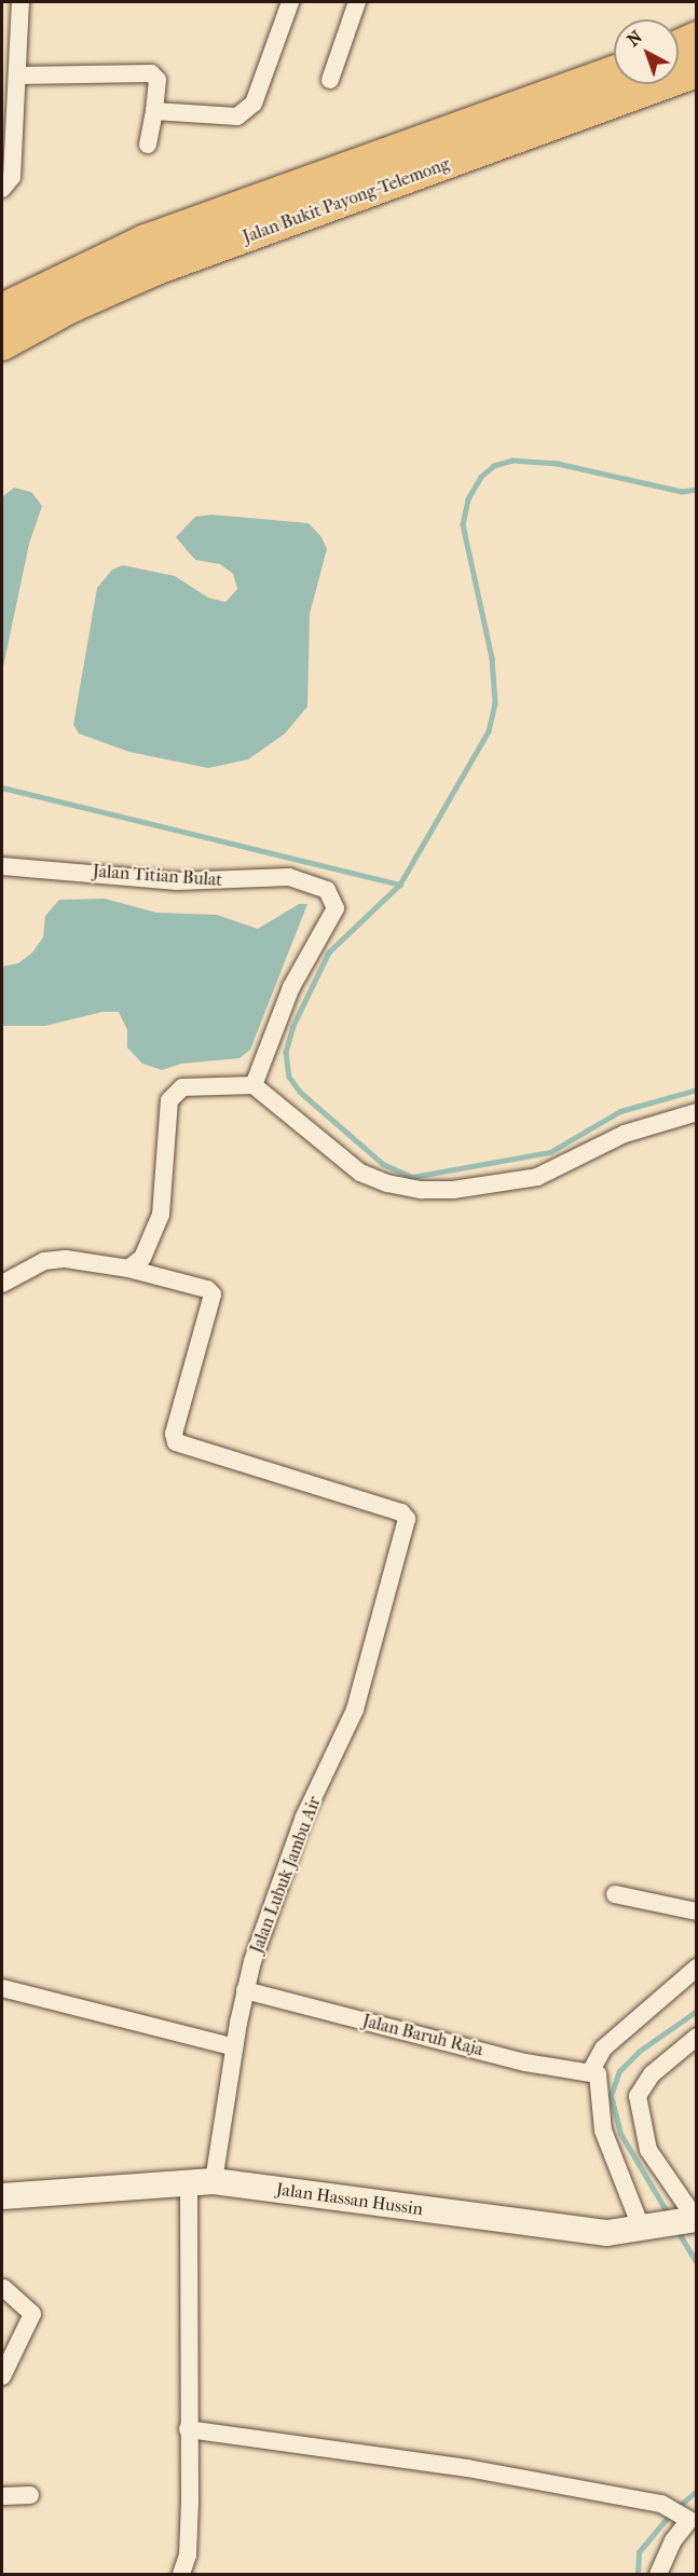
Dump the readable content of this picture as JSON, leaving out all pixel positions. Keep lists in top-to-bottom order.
{
  "streets": {
    "highway": ["Jalan Bukit Payong-Telemong"],
    "street": [
      "Jalan Titian Bulat",
      "Jalan Lubuk Jambu Air",
      "Jalan Baruh Raja",
      "Jalan Hassan Hussin"
    ]
  },
  "crossings": [
    ["Jalan Lubuk Jambu Air", "Jalan Baruh Raja"],
    ["Jalan Lubuk Jambu Air", "Jalan Hassan Hussin"]
  ],
  "north": "top left"
}
